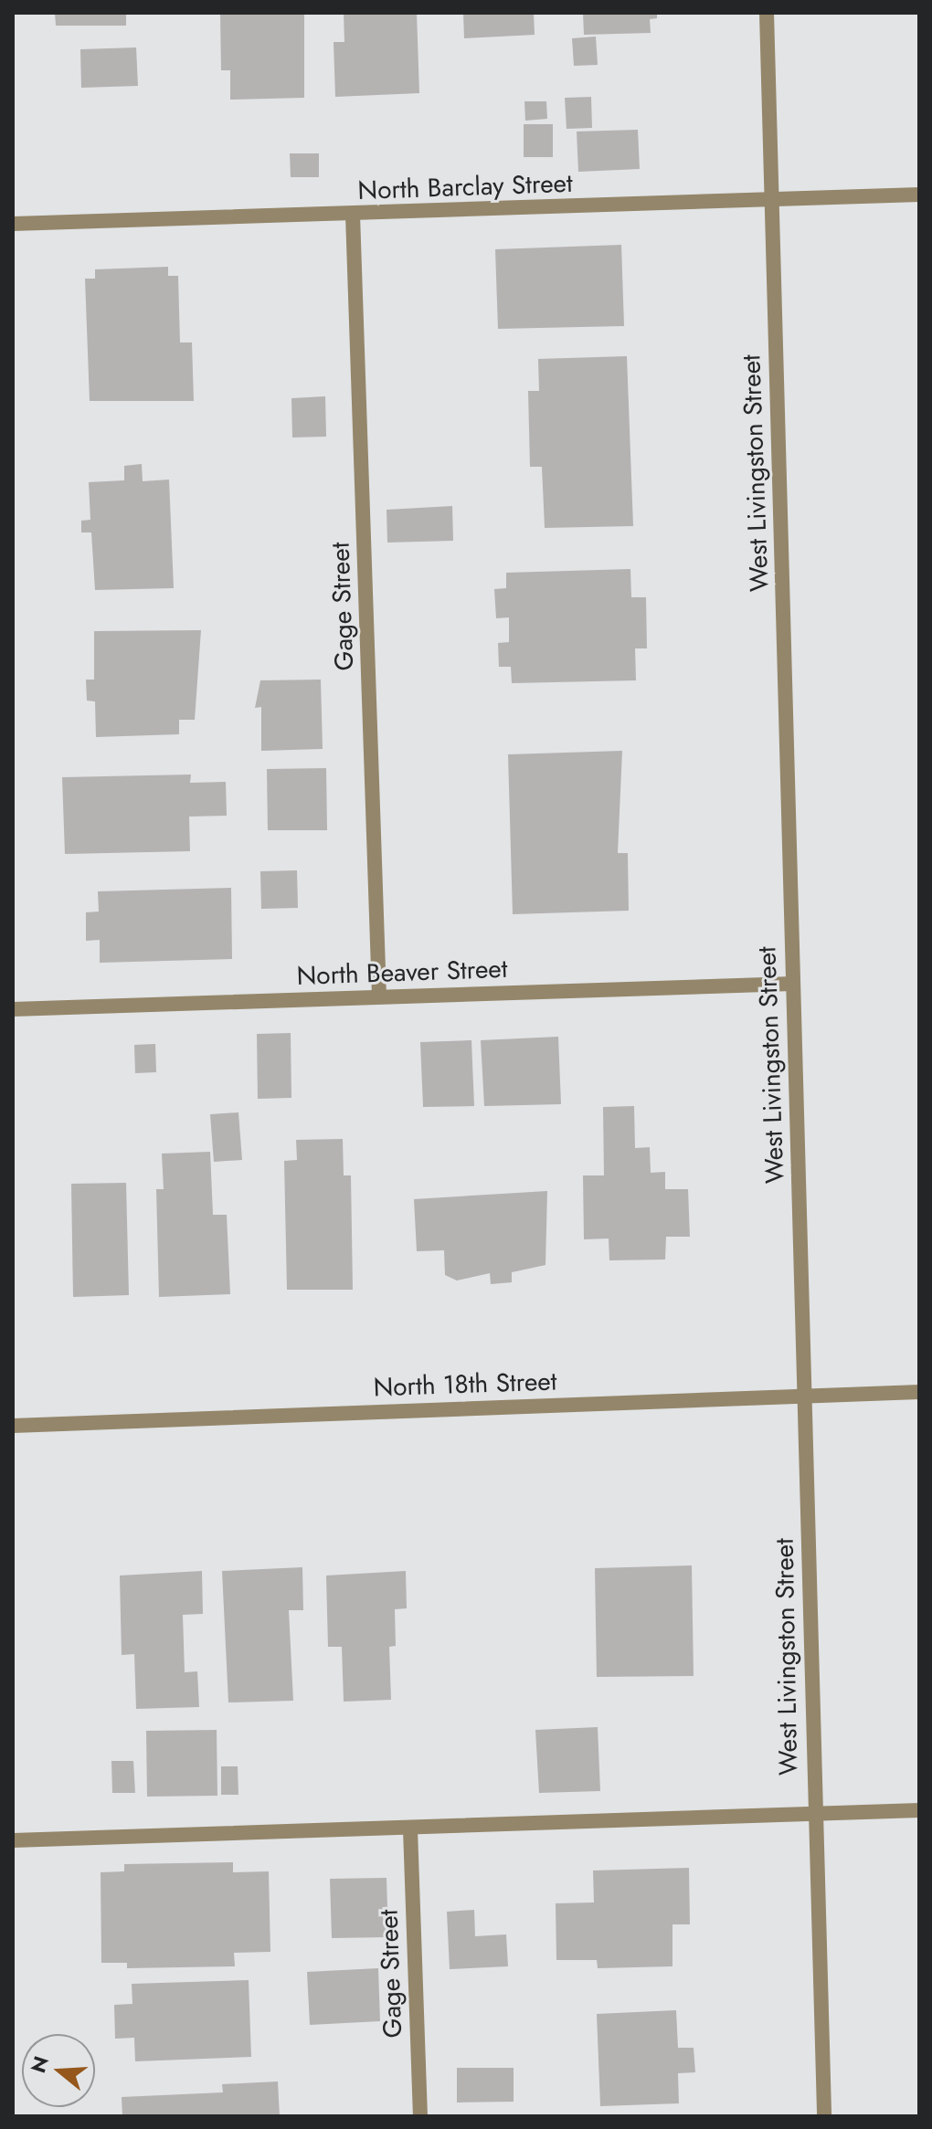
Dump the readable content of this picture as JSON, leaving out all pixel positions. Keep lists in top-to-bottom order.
{
  "streets": {
    "street": [
      "North Barclay Street",
      "West Livingston Street",
      "Gage Street",
      "North Beaver Street",
      "North 18th Street"
    ]
  },
  "crossings": [
    ["North Barclay Street", "West Livingston Street"],
    ["North Barclay Street", "Gage Street"],
    ["West Livingston Street", "North Beaver Street"],
    ["West Livingston Street", "North 18th Street"],
    ["Gage Street", "North Beaver Street"]
  ],
  "north": "left"
}
